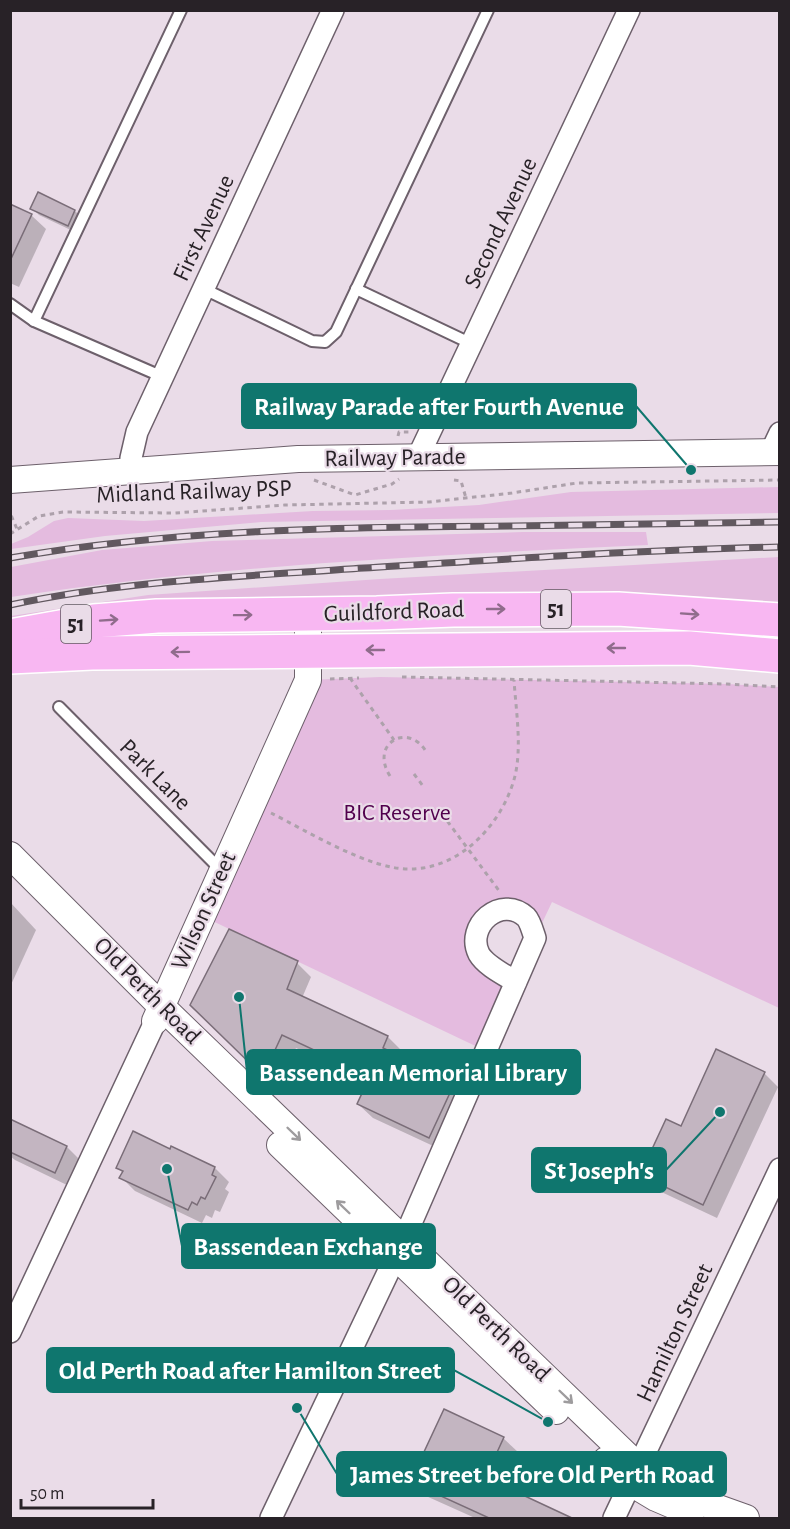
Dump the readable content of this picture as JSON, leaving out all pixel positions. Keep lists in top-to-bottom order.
{
  "streets": {
    "highway": ["51", "Guildford Road"],
    "street": [
      "Second Avenue",
      "First Avenue",
      "Railway Parade",
      "Wilson Street",
      "Old Perth Road",
      "Hamilton Street"
    ],
    "lane": ["Park Lane"],
    "path": ["Midland Railway PSP"]
  },
  "crossings": [
    ["Second Avenue", "Railway Parade"],
    ["First Avenue", "Railway Parade"],
    ["Guildford Road", "Wilson Street"],
    ["Park Lane", "Wilson Street"],
    ["Wilson Street", "Old Perth Road"],
    ["Old Perth Road", "Hamilton Street"]
  ],
  "parks": ["BIC Reserve"],
  "places": [
    "Railway Parade after Fourth Avenue",
    "Bassendean Memorial Library",
    "St Joseph's",
    "Bassendean Exchange",
    "James Street before Old Perth Road",
    "Old Perth Road after Hamilton Street"
  ],
  "scale_bar": "50 m"
}
